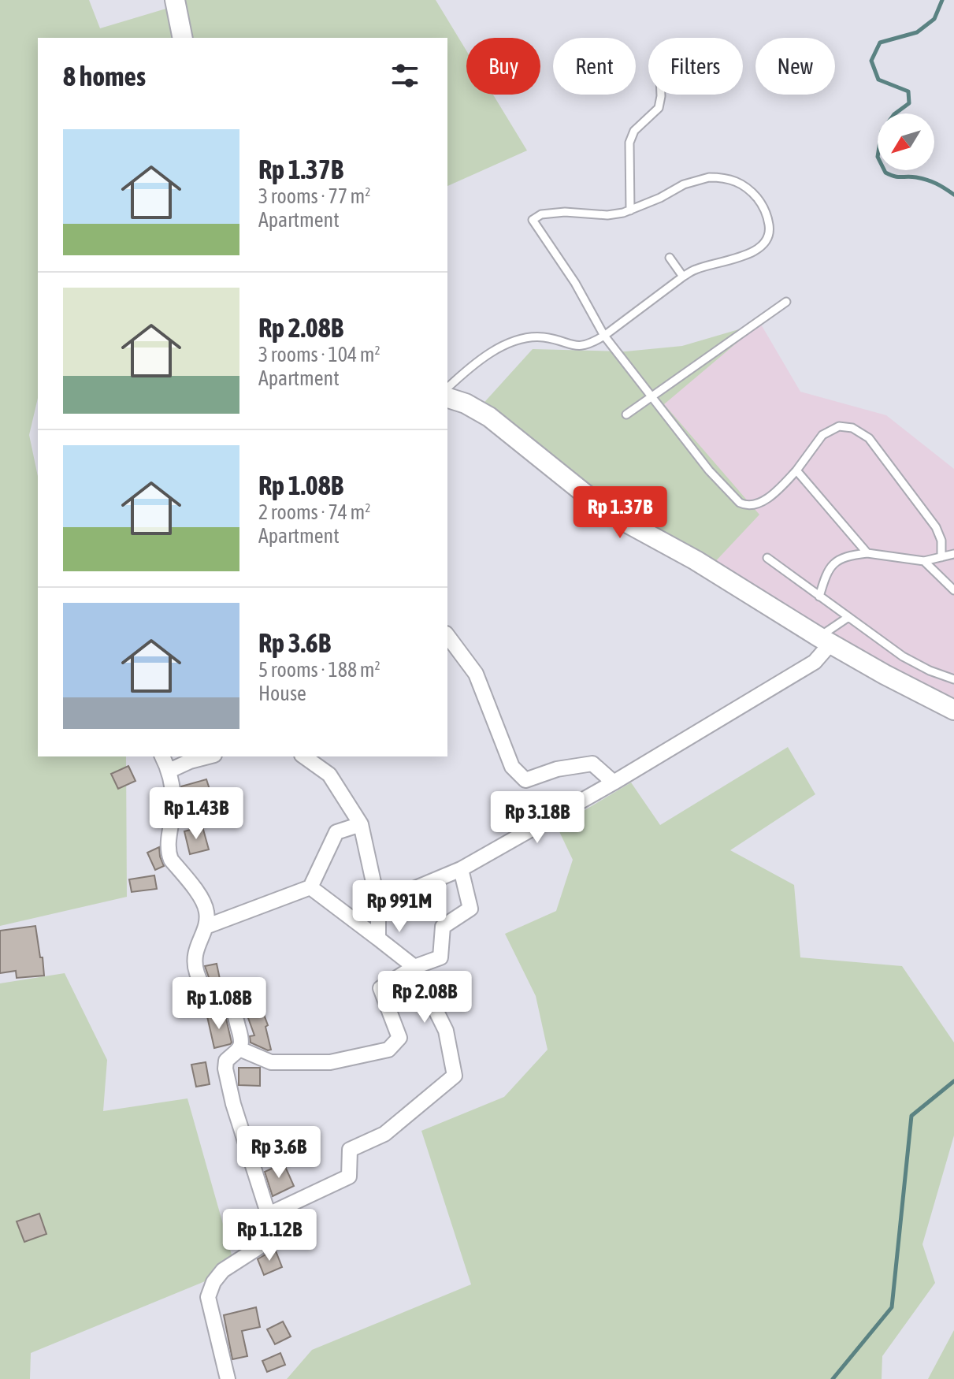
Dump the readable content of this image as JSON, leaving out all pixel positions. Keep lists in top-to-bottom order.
{
  "north": "bottom left",
  "page": {
    "chip": [
      "Buy",
      "Rent",
      "Filters",
      "New"
    ],
    "heading": "8 homes",
    "list": [
      {
        "name": "Rp 1.37B",
        "note": "3 rooms · 77 m² · Apartment"
      },
      {
        "name": "Rp 2.08B",
        "note": "3 rooms · 104 m² · Apartment"
      },
      {
        "name": "Rp 1.08B",
        "note": "2 rooms · 74 m² · Apartment"
      },
      {
        "name": "Rp 3.6B",
        "note": "5 rooms · 188 m² · House"
      }
    ],
    "price": [
      "Rp 1.37B",
      "Rp 1.43B",
      "Rp 3.18B",
      "Rp 991M",
      "Rp 2.08B",
      "Rp 1.08B",
      "Rp 3.6B",
      "Rp 1.12B"
    ]
  }
}
